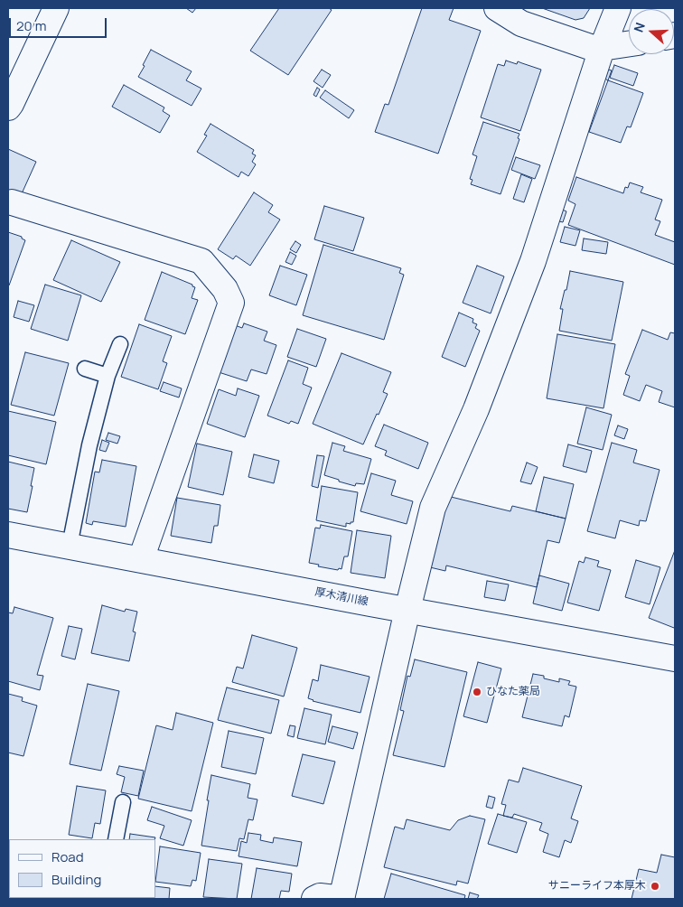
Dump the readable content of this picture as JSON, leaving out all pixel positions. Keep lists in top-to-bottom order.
{
  "streets": {
    "street": ["厚木清川線"]
  },
  "places": ["ひなた薬局", "サニーライフ本厚木"],
  "legend": ["Road", "Building"],
  "scale_bar": "20 m",
  "north": "left"
}
